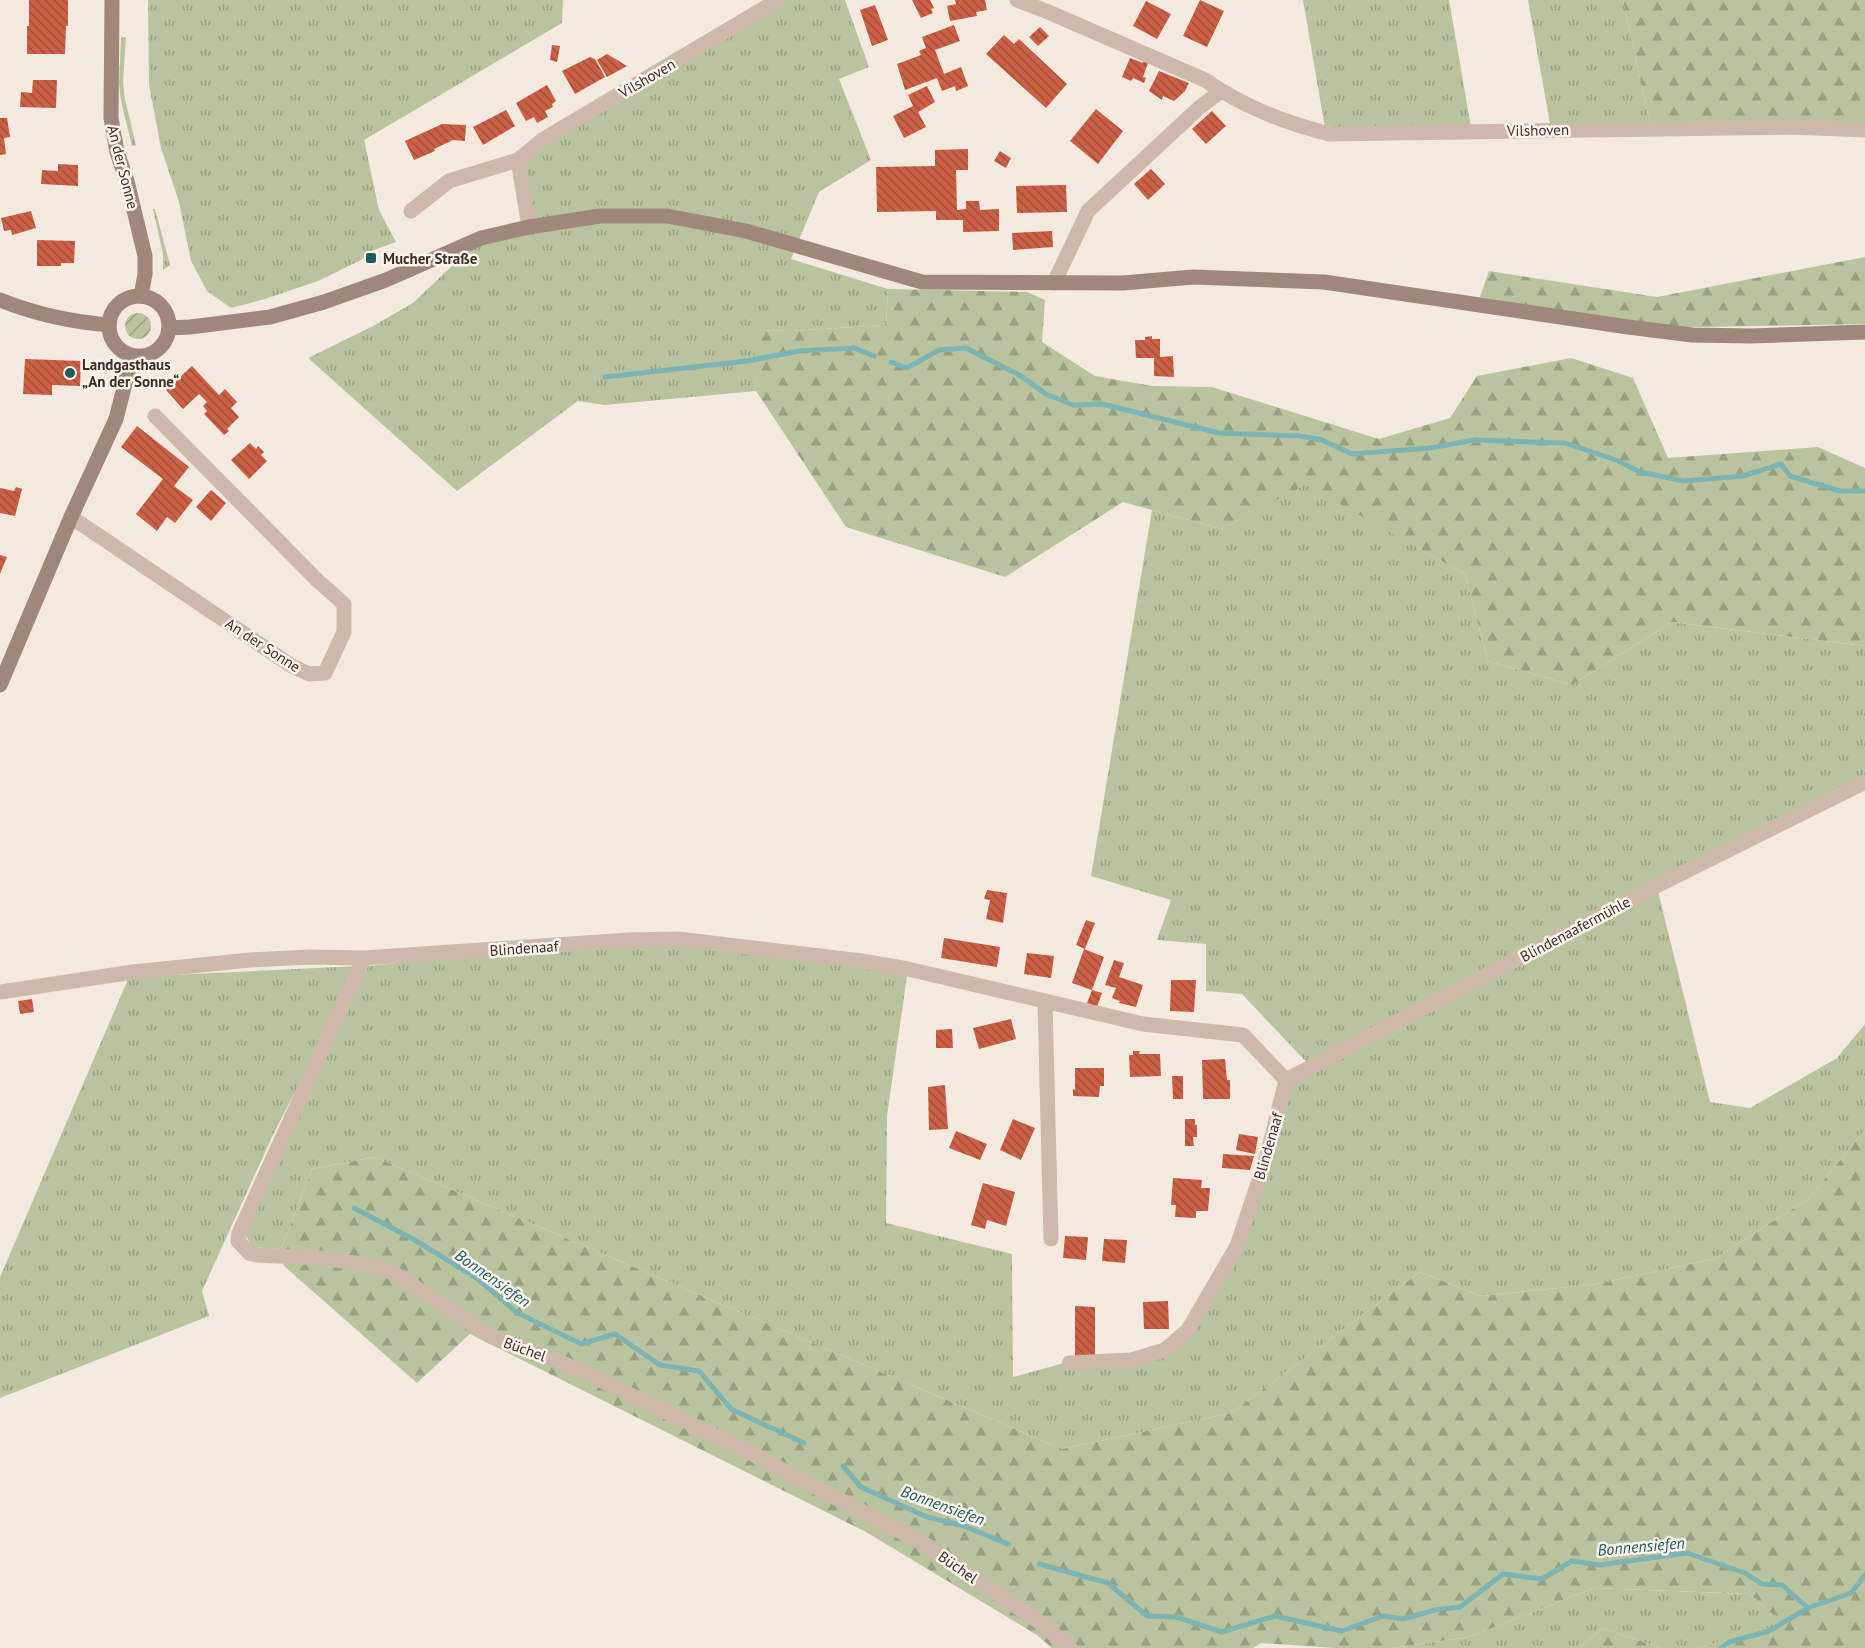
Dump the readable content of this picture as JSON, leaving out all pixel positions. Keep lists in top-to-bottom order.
{
  "streets": {
    "main road": ["An der Sonne"],
    "street": [
      "Vilshoven",
      "Blindenaafermühle",
      "Blindenaaf",
      "Büchel"
    ]
  },
  "crossings": [
    ["Blindenaafermühle", "Blindenaaf"],
    ["Blindenaaf", "Büchel"]
  ],
  "water": ["Bonnensiefen"],
  "places": {
    "transit": ["Mucher Straße"],
    "other": ["Landgasthaus „An der Sonne“"]
  }
}
